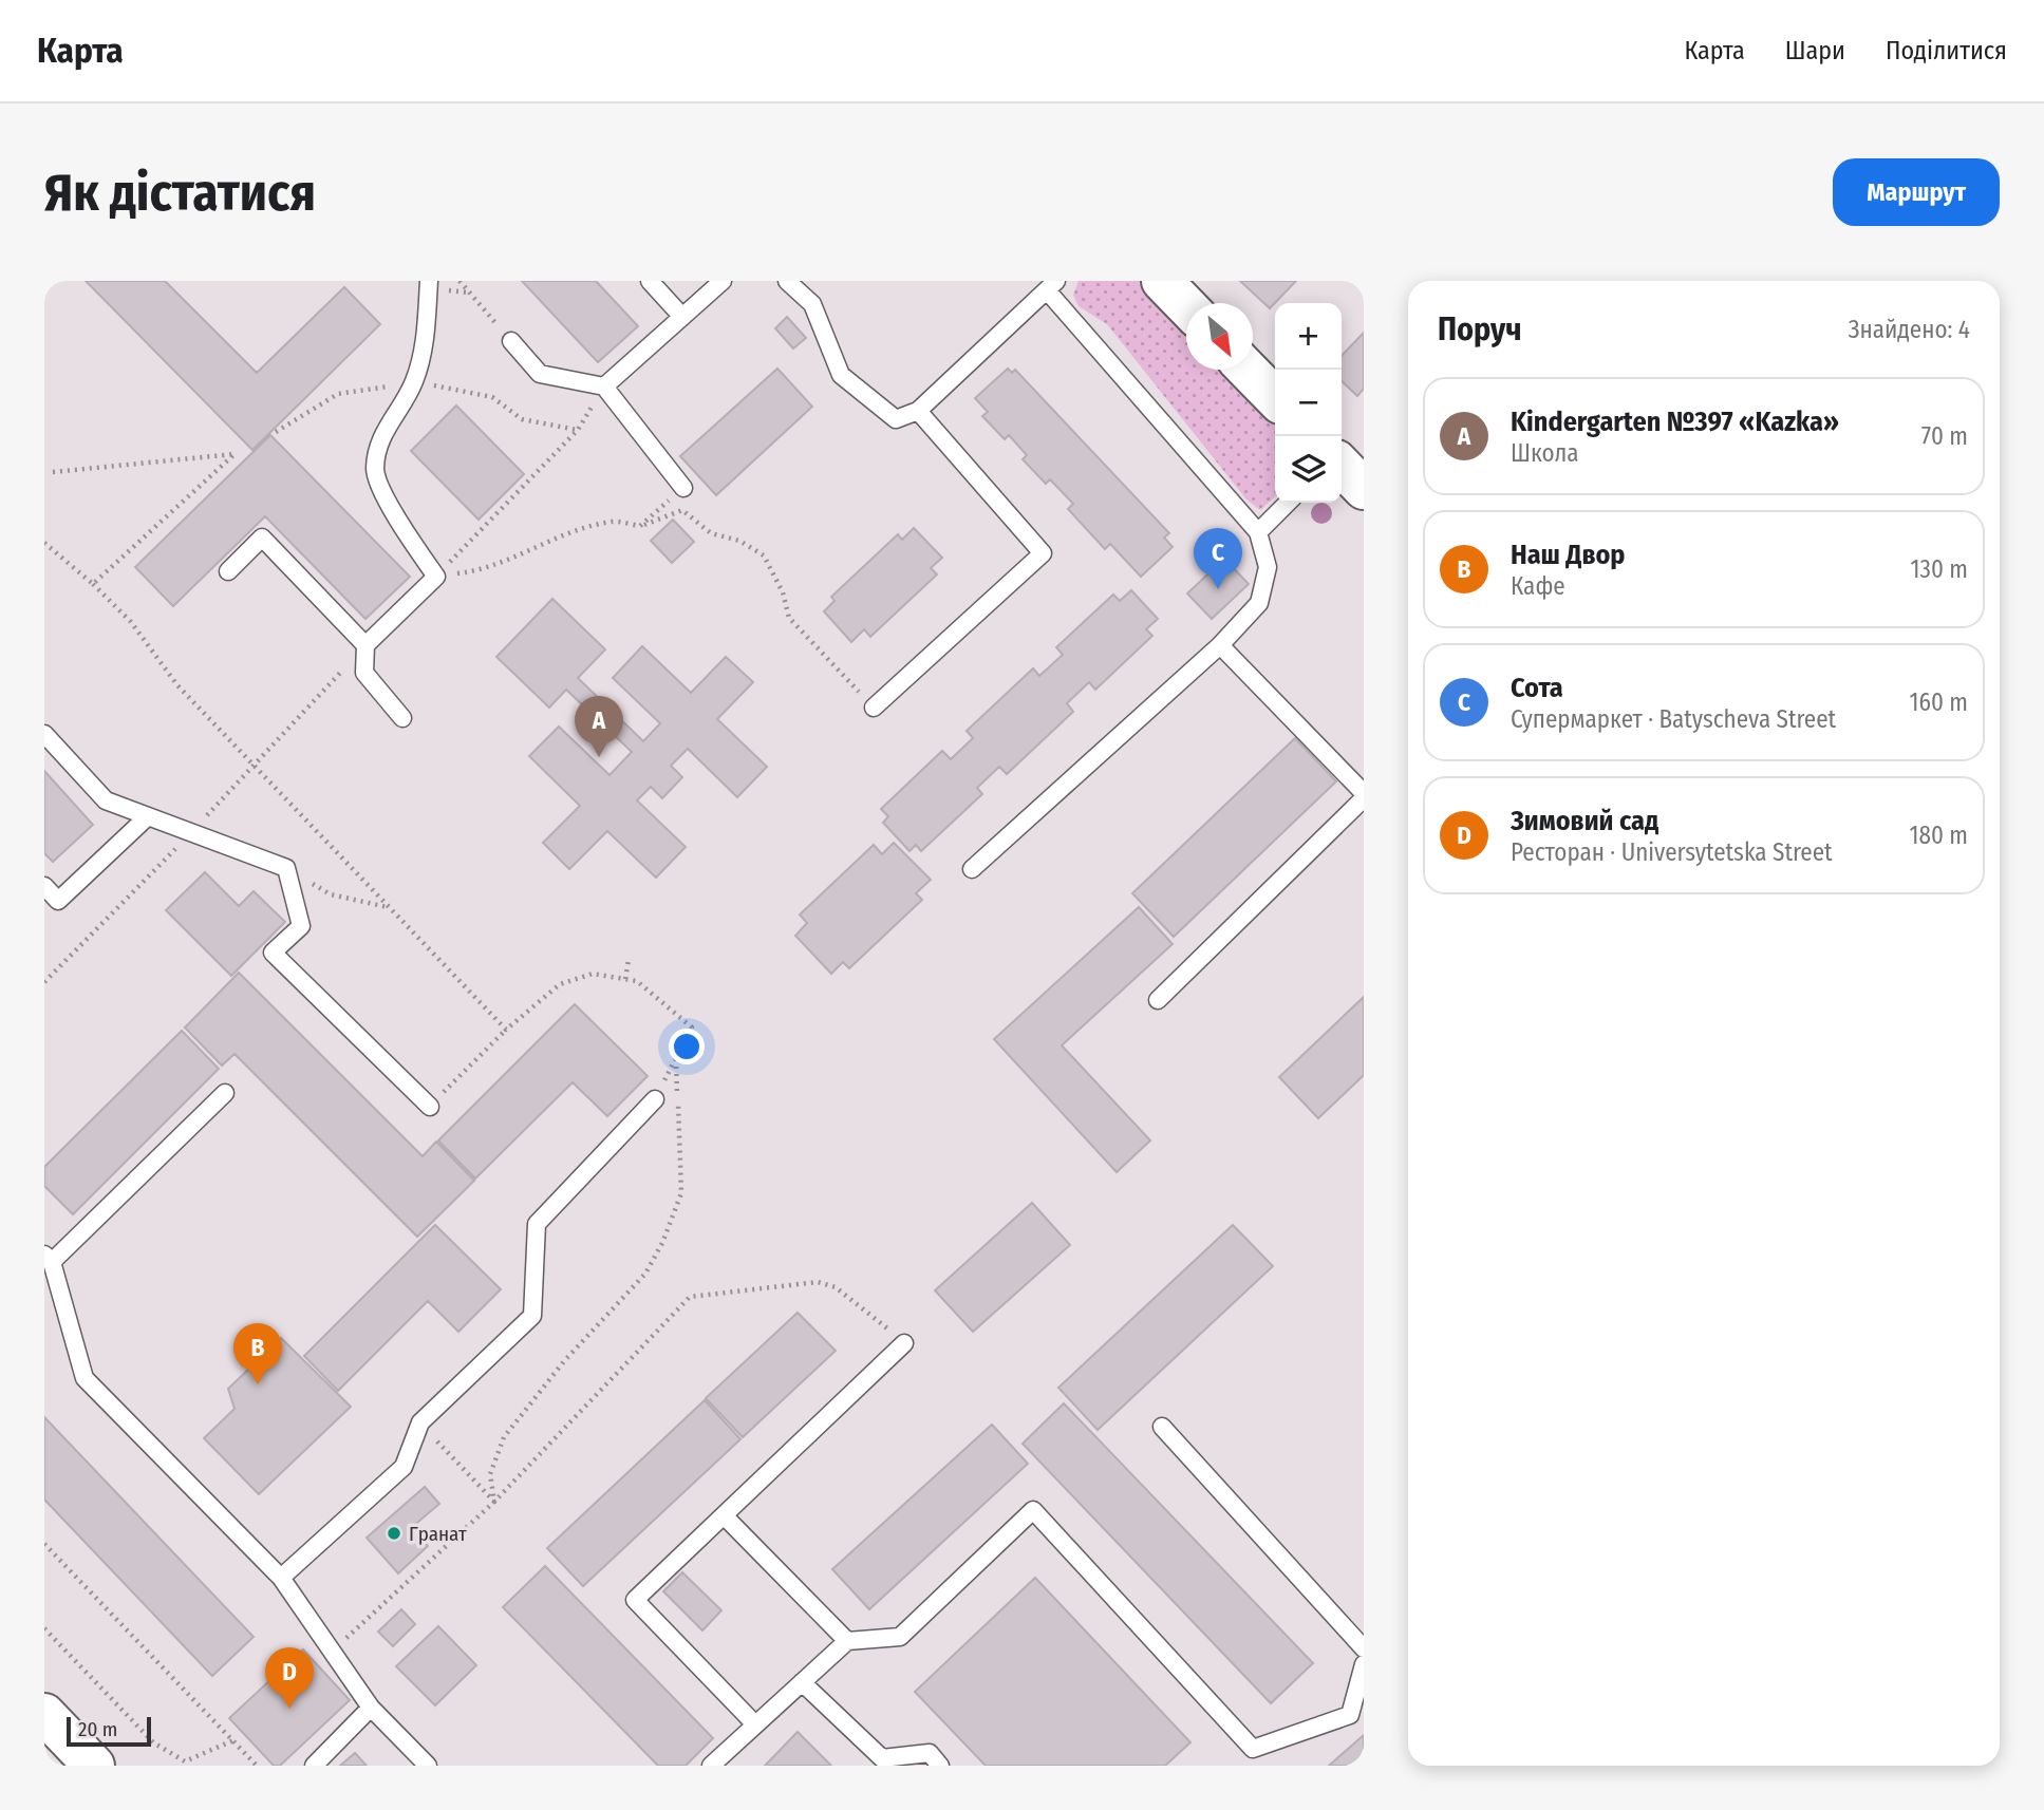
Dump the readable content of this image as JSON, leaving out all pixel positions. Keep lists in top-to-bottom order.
{
  "places": ["Гранат"],
  "scale_bar": "20 m",
  "north": "bottom right",
  "page": {
    "header": "Карта",
    "nav": ["Карта", "Шари", "Поділитися"],
    "buttons": "Маршрут",
    "title": "Як дістатися",
    "heading": ["Поруч", "Знайдено: 4"],
    "map_buttons": ["+", "−"],
    "list": [
      {
        "mark": "A",
        "name": "Kindergarten №397 «Kazka»",
        "note": "Школа",
        "value": "70 m"
      },
      {
        "mark": "B",
        "name": "Наш Двор",
        "note": "Кафе",
        "value": "130 m"
      },
      {
        "mark": "C",
        "name": "Сота",
        "note": "Супермаркет · Batyscheva Street",
        "value": "160 m"
      },
      {
        "mark": "D",
        "name": "Зимовий сад",
        "note": "Ресторан · Universytetska Street",
        "value": "180 m"
      }
    ],
    "pins": [
      "C",
      "A",
      "B",
      "D"
    ],
    "scale": "20 m"
  }
}
